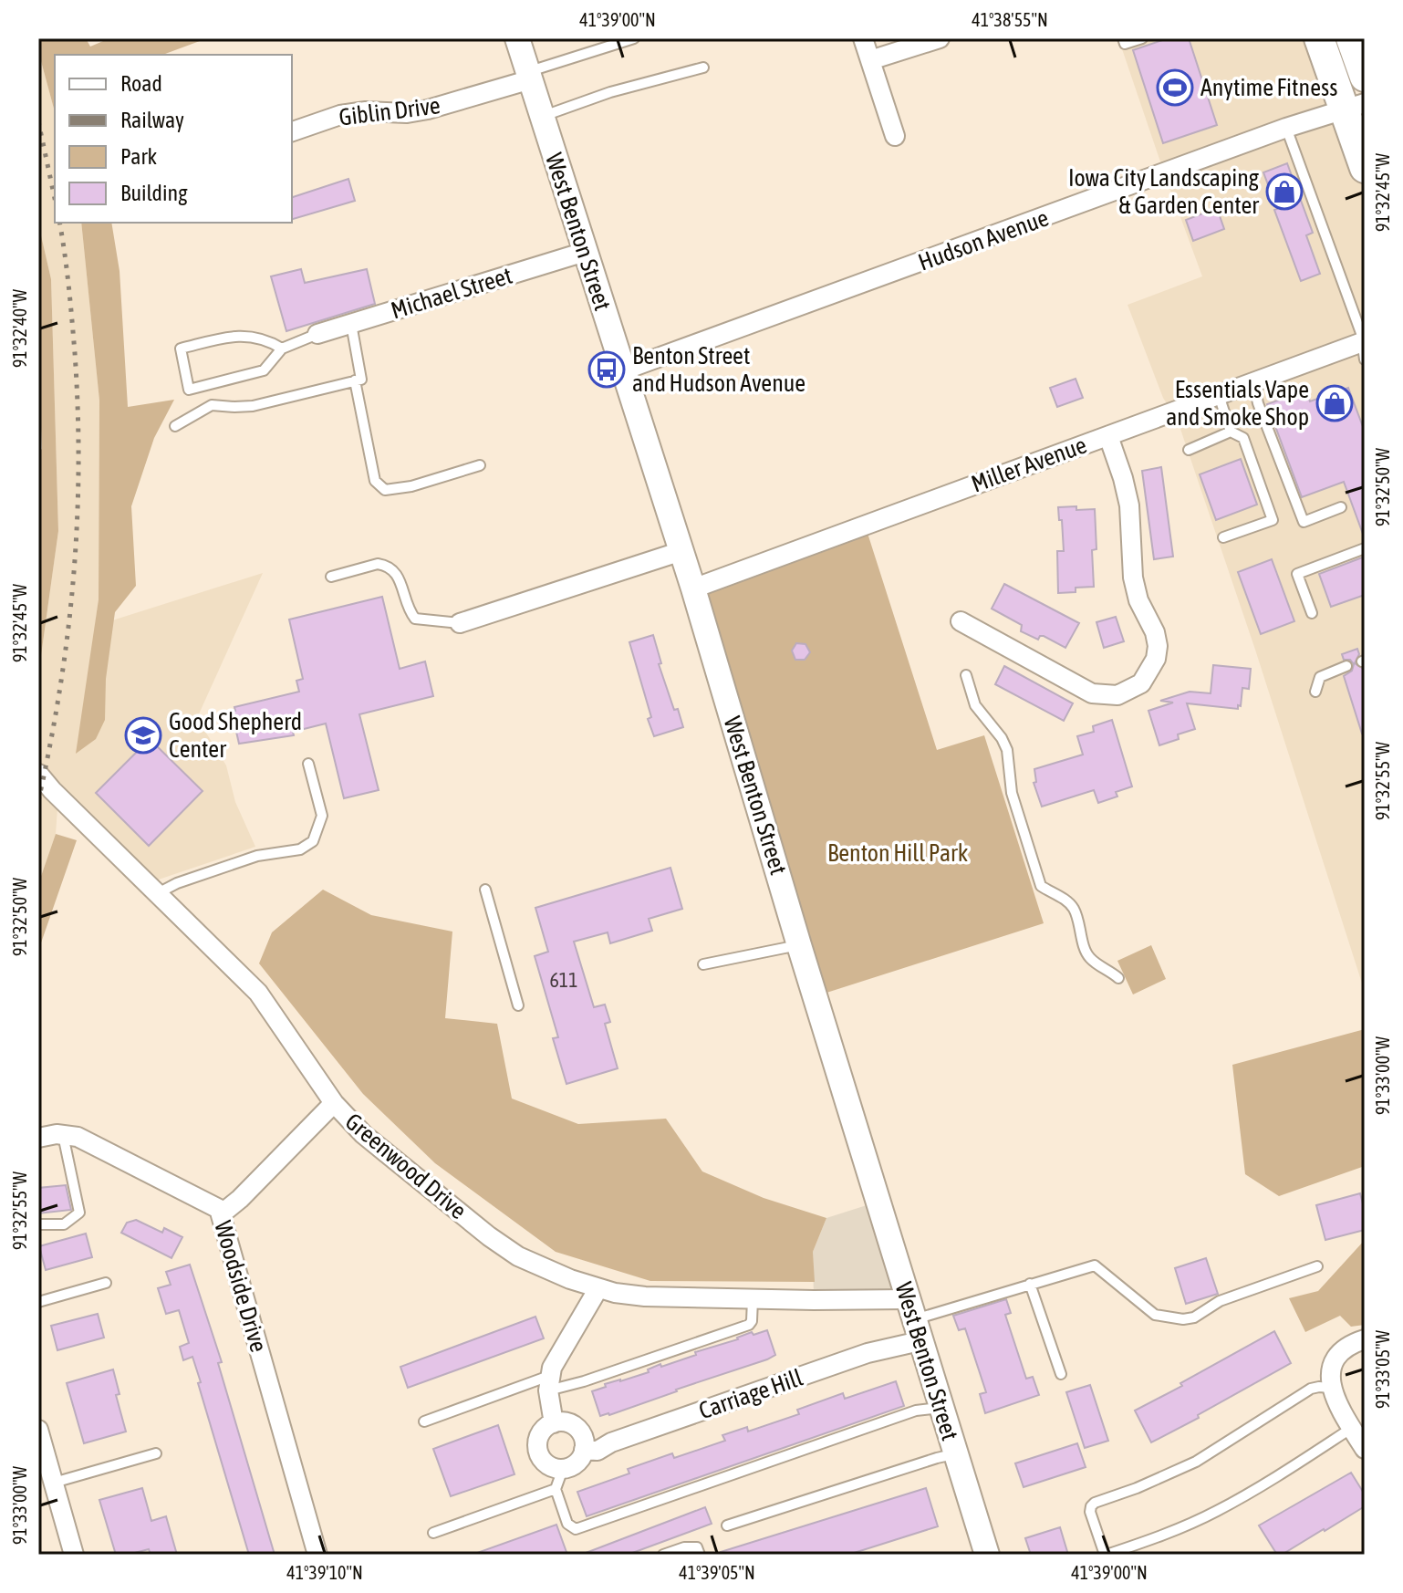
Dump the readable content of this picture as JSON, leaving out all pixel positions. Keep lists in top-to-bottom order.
{
  "streets": {
    "street": [
      "Giblin Drive",
      "West Benton Street",
      "Hudson Avenue",
      "Michael Street",
      "Miller Avenue",
      "Greenwood Drive",
      "Woodside Drive",
      "Carriage Hill"
    ]
  },
  "crossings": [
    ["Giblin Drive", "West Benton Street"],
    ["West Benton Street", "Hudson Avenue"],
    ["West Benton Street", "Michael Street"],
    ["West Benton Street", "Miller Avenue"],
    ["West Benton Street", "Greenwood Drive"],
    ["West Benton Street", "Carriage Hill"],
    ["Greenwood Drive", "Carriage Hill"]
  ],
  "parks": ["Benton Hill Park"],
  "places": {
    "sports": ["Anytime Fitness"],
    "shop": ["Iowa City Landscaping & Garden Center", "Essentials Vape and Smoke Shop"],
    "bus stop": ["Benton Street and Hudson Avenue"],
    "school or university": ["Good Shepherd Center"]
  },
  "house_numbers": ["611"],
  "legend": [
    "Road",
    "Railway",
    "Park",
    "Building"
  ],
  "coordinates": [
    "41°39'00\"N",
    "41°38'55\"N",
    "91°32'45\"W",
    "91°32'40\"W",
    "91°32'50\"W",
    "91°32'55\"W",
    "91°33'00\"W",
    "91°33'05\"W",
    "41°39'10\"N",
    "41°39'05\"N"
  ]
}
